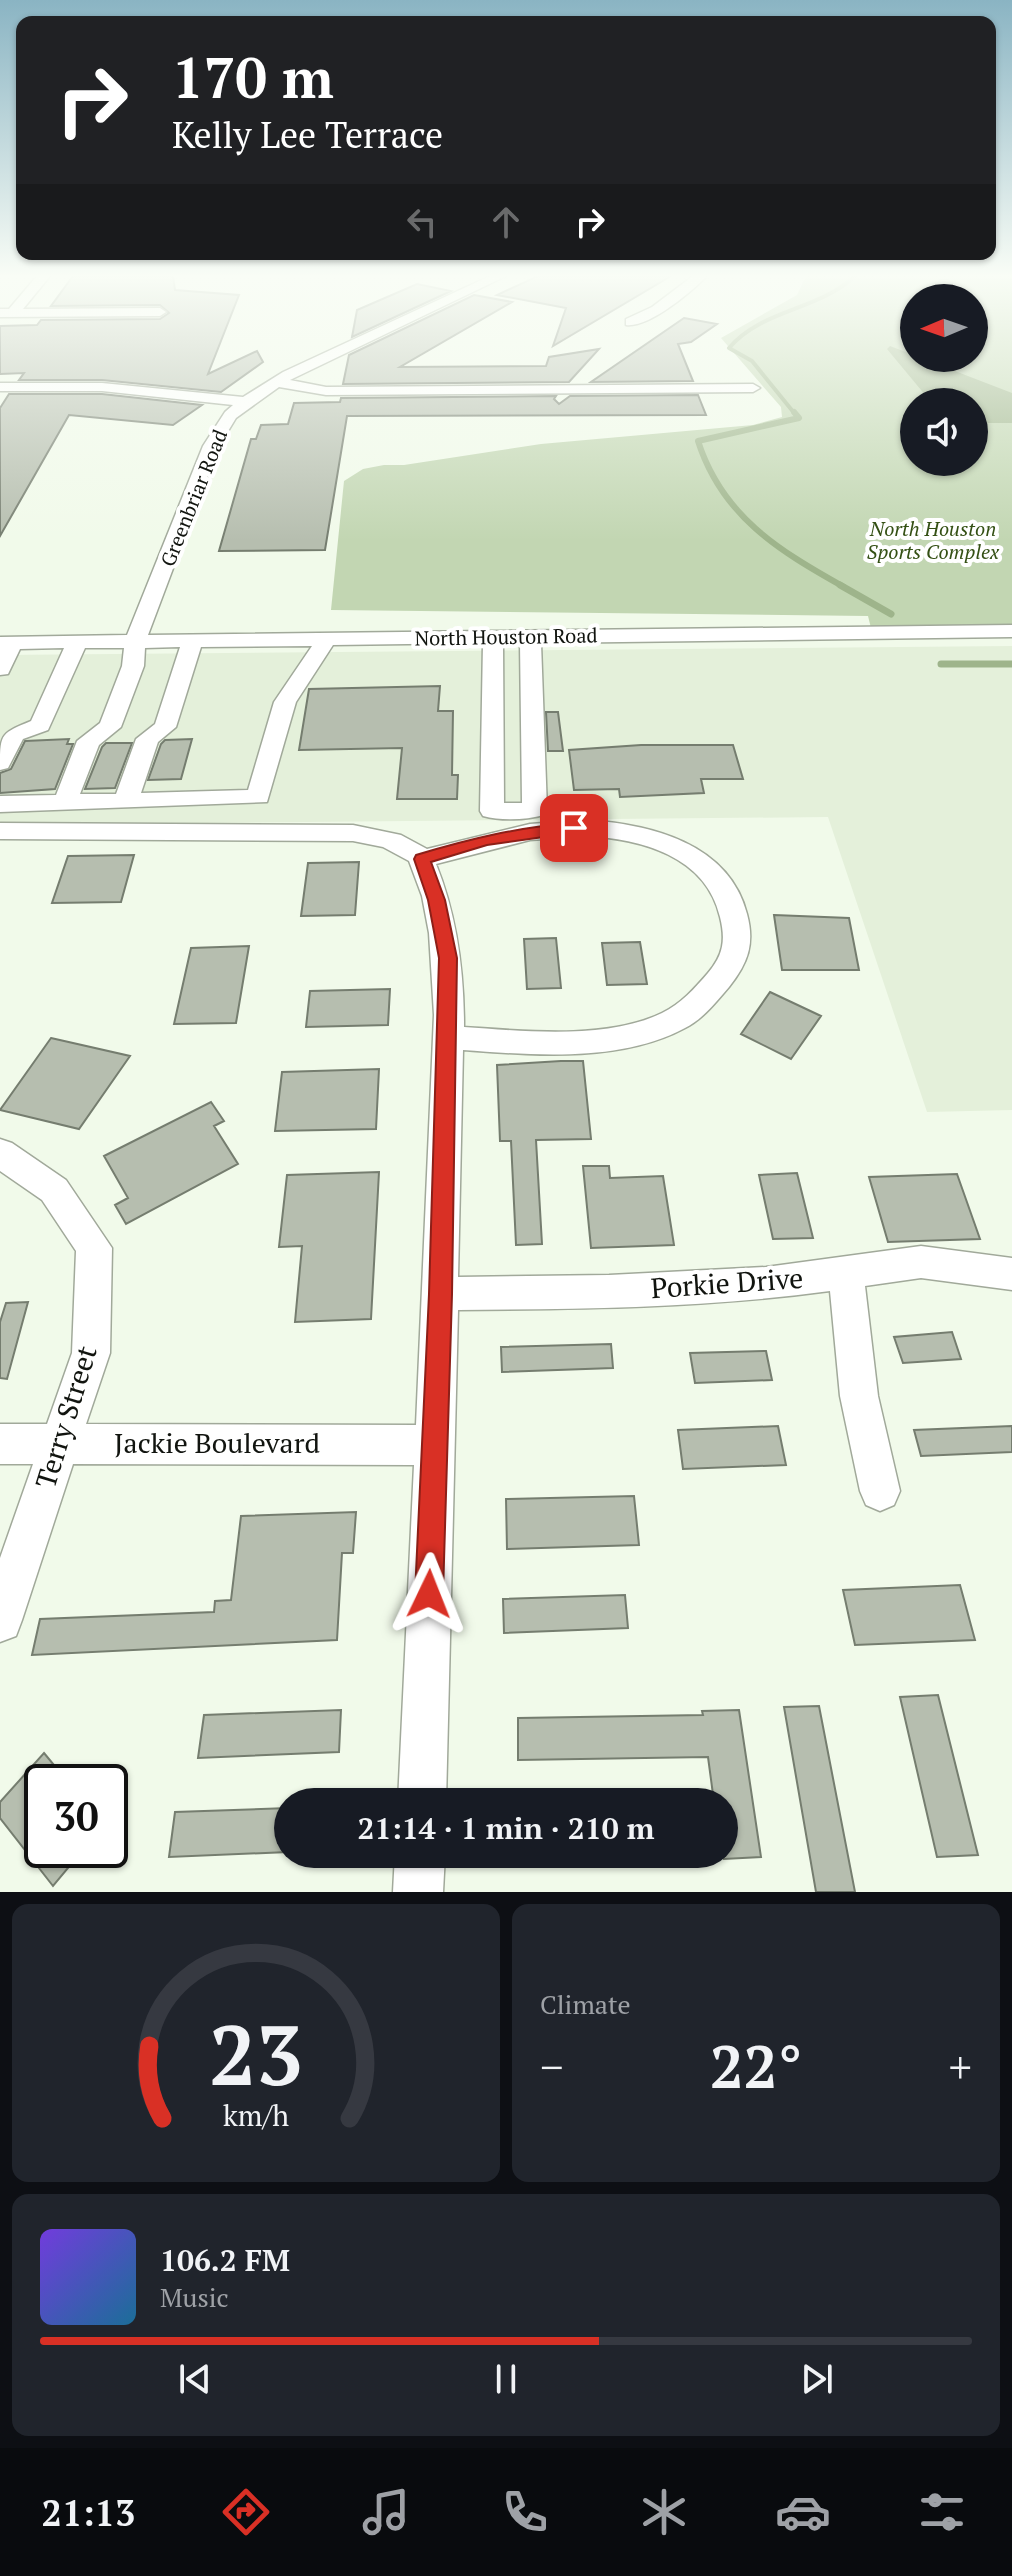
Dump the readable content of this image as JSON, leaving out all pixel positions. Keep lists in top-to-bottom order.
{
  "streets": {
    "street": [
      "Greenbriar Road",
      "North Houston Road",
      "Porkie Drive",
      "Terry Street",
      "Jackie Boulevard"
    ]
  },
  "crossings": [
    ["Greenbriar Road", "North Houston Road"],
    ["Terry Street", "Jackie Boulevard"]
  ],
  "parks": ["North Houston Sports Complex"],
  "north": "left",
  "page": {
    "turn": ["170 m", "Kelly Lee Terrace"],
    "limit": "30",
    "trip": "21:14 · 1 min · 210 m",
    "tile": "Climate",
    "heat": ["−", "22°", "+"],
    "song": ["106.2 FM", "Music"],
    "tabs": "21:13",
    "gauge": ["23", "km/h"]
  }
}
